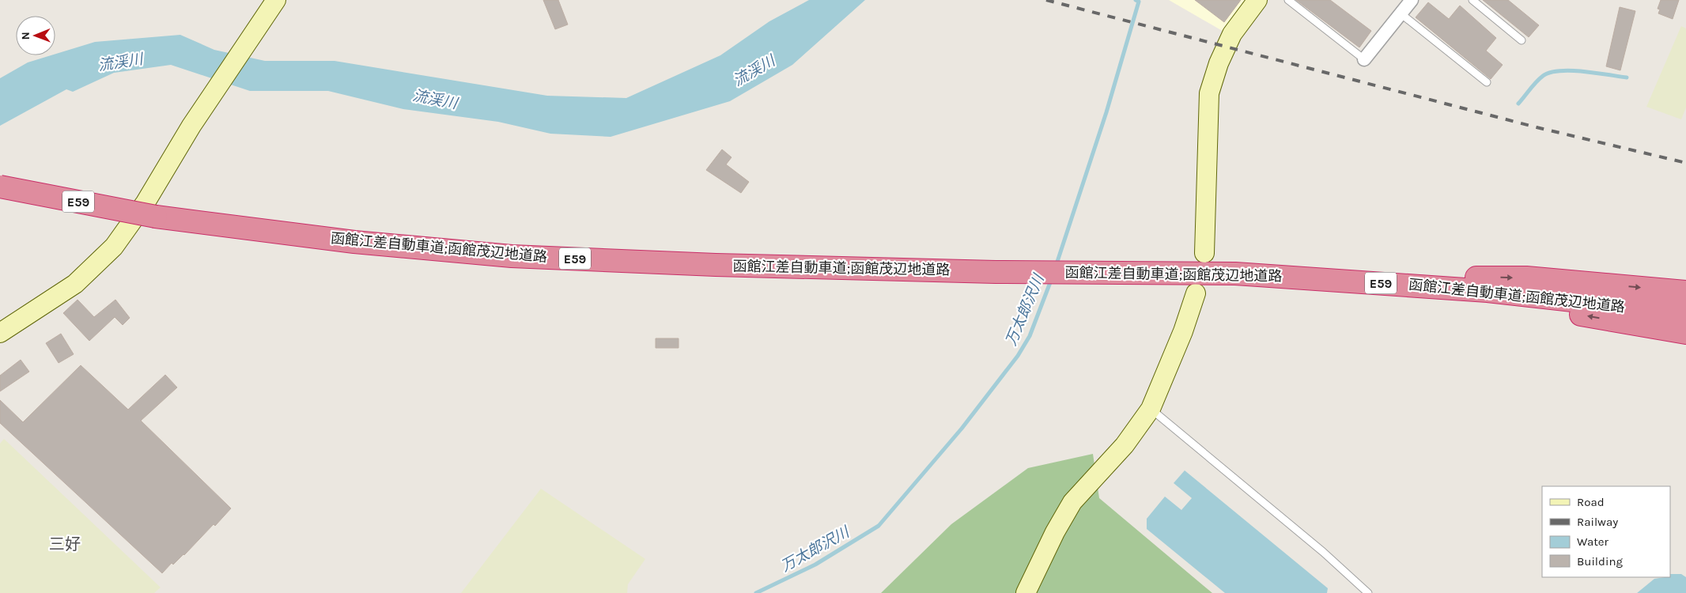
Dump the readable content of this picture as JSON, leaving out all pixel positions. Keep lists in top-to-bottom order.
{
  "streets": {
    "highway": ["E59", "函館江差自動車道;函館茂辺地道路"]
  },
  "districts": ["三好"],
  "water": ["流渓川", "万太郎沢川"],
  "legend": [
    "Road",
    "Railway",
    "Water",
    "Building"
  ],
  "north": "left"
}
